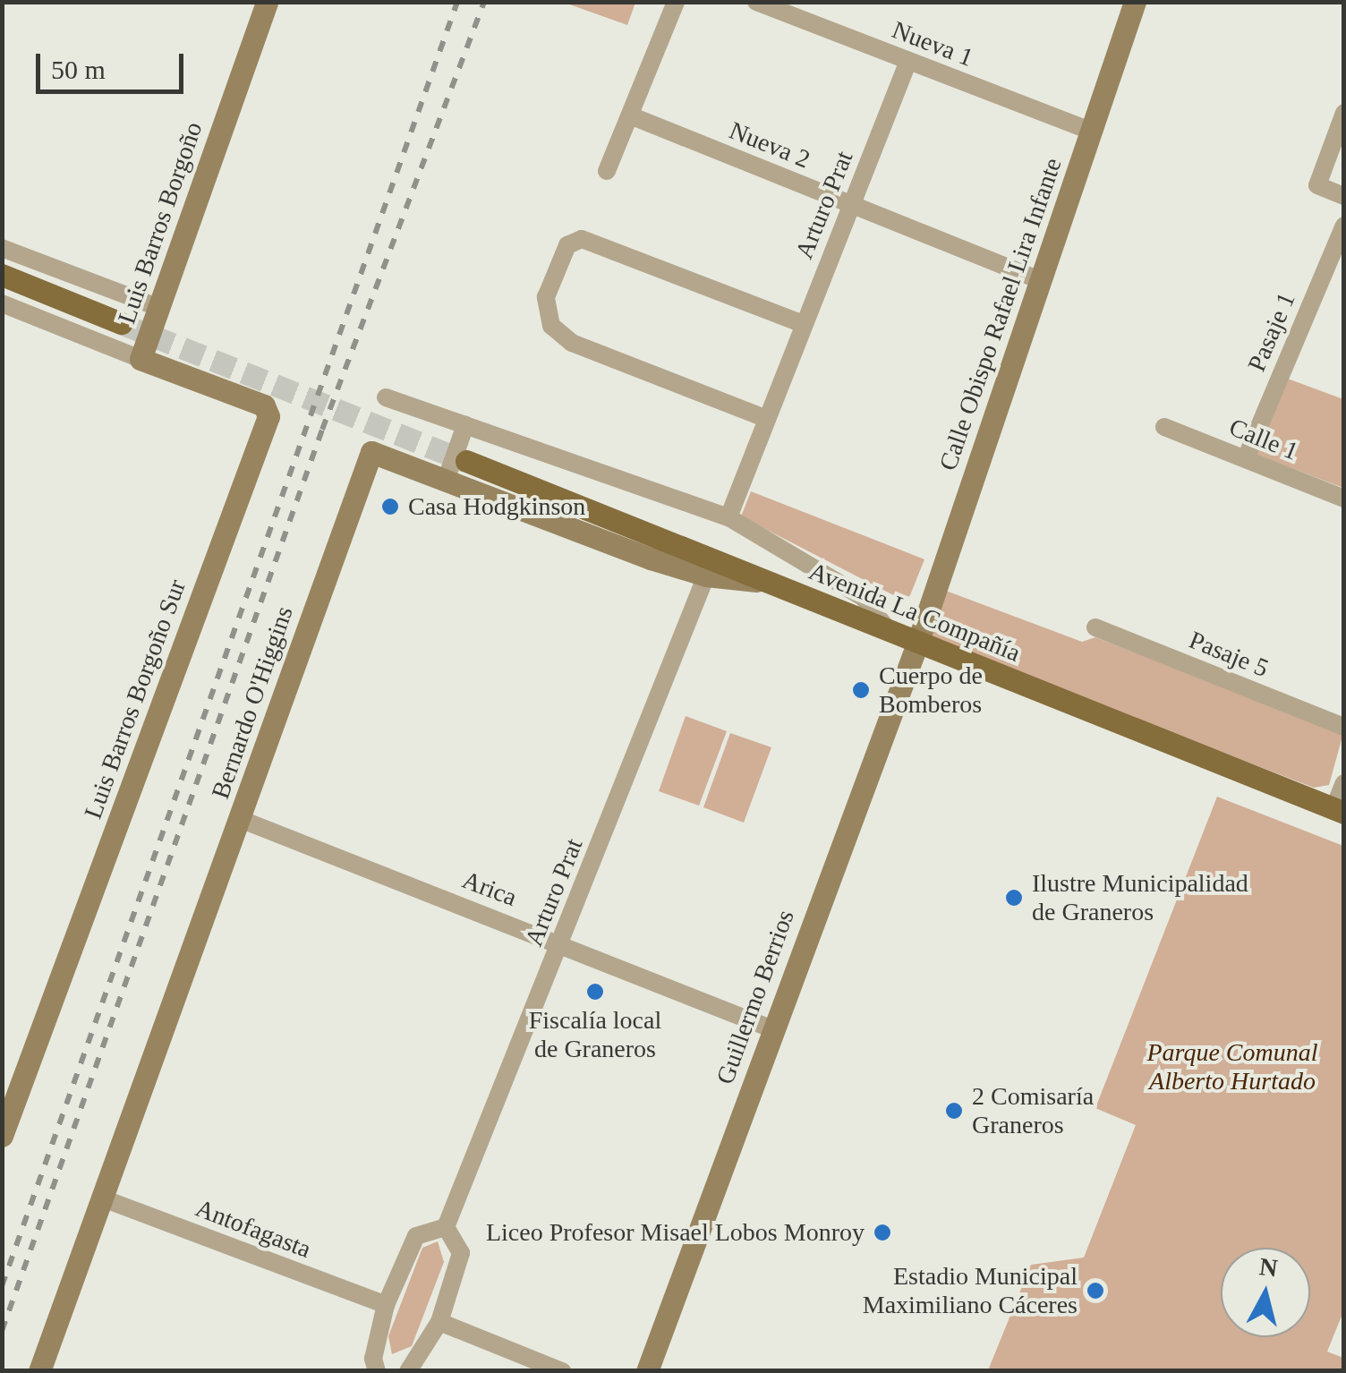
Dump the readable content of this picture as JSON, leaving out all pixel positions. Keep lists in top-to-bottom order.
{
  "streets": {
    "main road": ["Avenida La Compañía"],
    "street": [
      "Nueva 1",
      "Nueva 2",
      "Arturo Prat",
      "Luis Barros Borgoño",
      "Calle Obispo Rafael Lira Infante",
      "Pasaje 1",
      "Calle 1",
      "Pasaje 5",
      "Luis Barros Borgoño Sur",
      "Bernardo O'Higgins",
      "Arica",
      "Guillermo Berrios",
      "Antofagasta"
    ]
  },
  "crossings": [
    ["Nueva 1", "Arturo Prat"],
    ["Nueva 1", "Calle Obispo Rafael Lira Infante"],
    ["Nueva 2", "Arturo Prat"],
    ["Nueva 2", "Calle Obispo Rafael Lira Infante"],
    ["Arturo Prat", "Bernardo O'Higgins"],
    ["Arturo Prat", "Arica"],
    ["Luis Barros Borgoño", "Luis Barros Borgoño Sur"],
    ["Calle Obispo Rafael Lira Infante", "Avenida La Compañía"],
    ["Calle Obispo Rafael Lira Infante", "Guillermo Berrios"],
    ["Pasaje 1", "Calle 1"],
    ["Avenida La Compañía", "Bernardo O'Higgins"],
    ["Avenida La Compañía", "Guillermo Berrios"],
    ["Bernardo O'Higgins", "Arica"],
    ["Bernardo O'Higgins", "Antofagasta"],
    ["Arica", "Guillermo Berrios"]
  ],
  "parks": ["Parque Comunal Alberto Hurtado"],
  "places": [
    "Casa Hodgkinson",
    "Cuerpo de Bomberos",
    "Ilustre Municipalidad de Graneros",
    "Fiscalía local de Graneros",
    "2 Comisaría Graneros",
    "Liceo Profesor Misael Lobos Monroy",
    "Estadio Municipal Maximiliano Cáceres"
  ],
  "scale_bar": "50 m",
  "north": "top"
}
